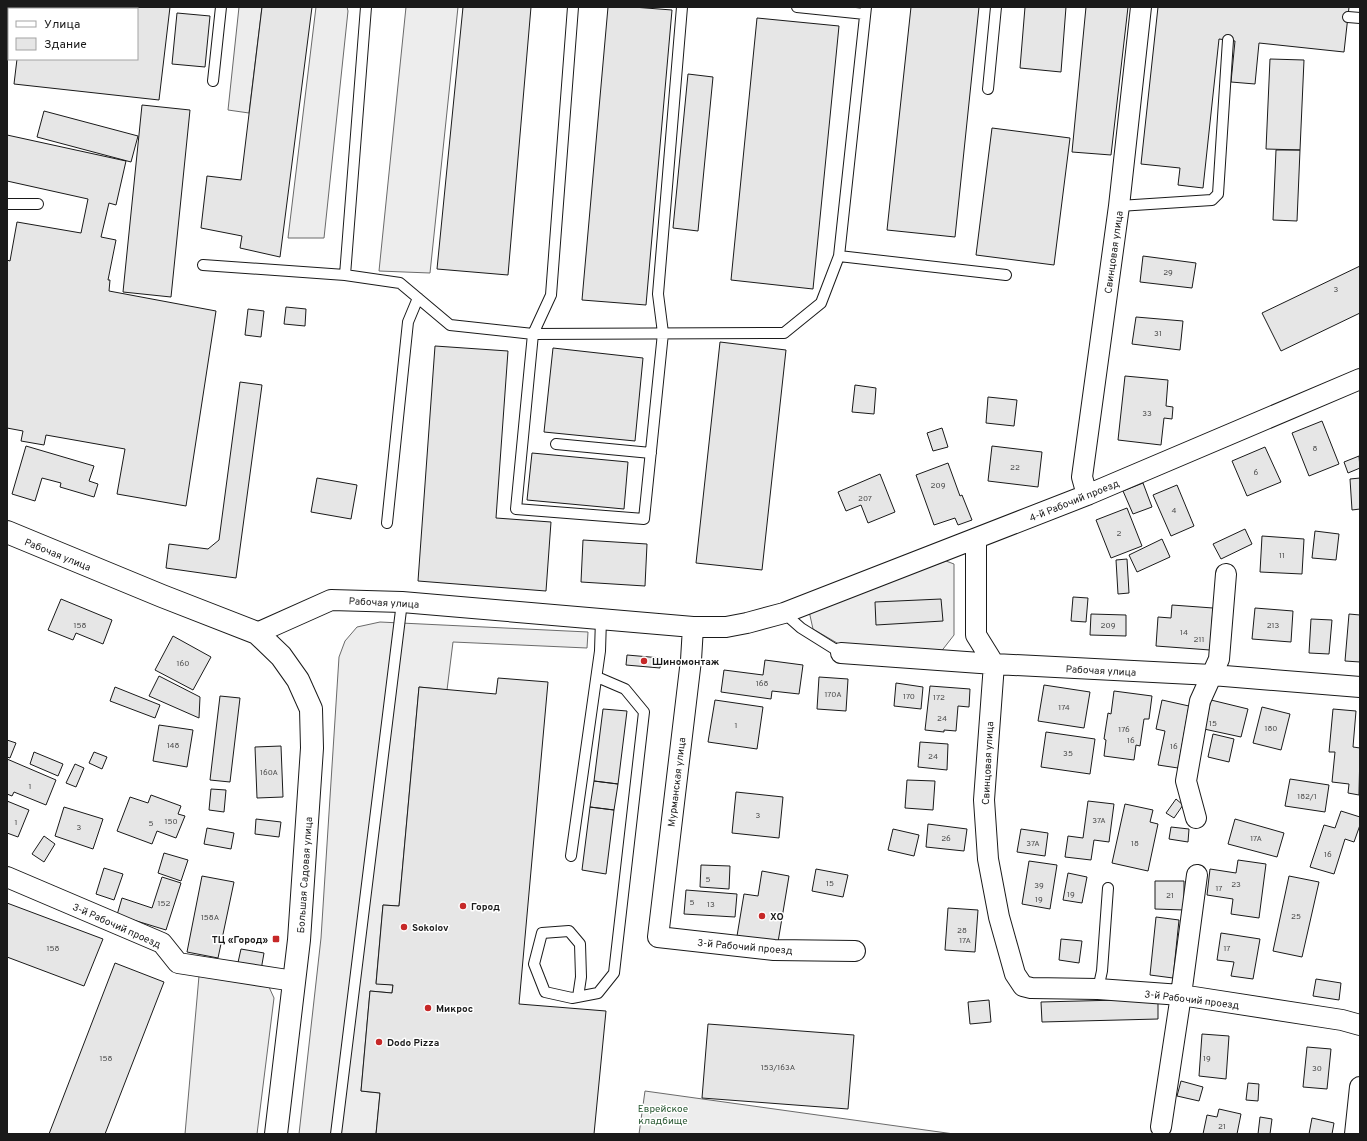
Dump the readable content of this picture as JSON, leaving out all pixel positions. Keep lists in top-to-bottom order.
{
  "streets": {
    "main road": ["Рабочая улица", "Большая Садовая улица"],
    "street": [
      "Свинцовая улица",
      "4-й Рабочий проезд",
      "Мурманская улица",
      "3-й Рабочий проезд"
    ]
  },
  "crossings": [
    ["Свинцовая улица", "4-й Рабочий проезд"],
    ["Свинцовая улица", "Рабочая улица"],
    ["Свинцовая улица", "3-й Рабочий проезд"],
    ["4-й Рабочий проезд", "Рабочая улица"],
    ["Рабочая улица", "Мурманская улица"],
    ["Рабочая улица", "Большая Садовая улица"],
    ["Мурманская улица", "3-й Рабочий проезд"],
    ["Большая Садовая улица", "3-й Рабочий проезд"]
  ],
  "parks": ["Еврейское кладбище"],
  "places": {
    "other": [
      "Шиномонтаж",
      "Город",
      "ХО",
      "Sokolov",
      "Микрос",
      "Dodo Pizza"
    ],
    "transit": ["ТЦ «Город»"]
  },
  "house_numbers": [
    "29",
    "3",
    "31",
    "33",
    "8",
    "22",
    "6",
    "209",
    "207",
    "4",
    "2",
    "11",
    "158",
    "209",
    "213",
    "14",
    "211",
    "160",
    "168",
    "170А",
    "170",
    "172",
    "174",
    "24",
    "15",
    "1",
    "180",
    "176",
    "16",
    "148",
    "16",
    "35",
    "24",
    "160А",
    "1",
    "182/1",
    "3",
    "37А",
    "150",
    "1",
    "5",
    "3",
    "26",
    "17А",
    "37А",
    "18",
    "16",
    "5",
    "15",
    "23",
    "39",
    "17",
    "19",
    "21",
    "19",
    "5",
    "152",
    "13",
    "25",
    "158А",
    "28",
    "17А",
    "158",
    "17",
    "158",
    "19",
    "153/163А",
    "30",
    "21"
  ],
  "legend": ["Улица", "Здание"]
}
